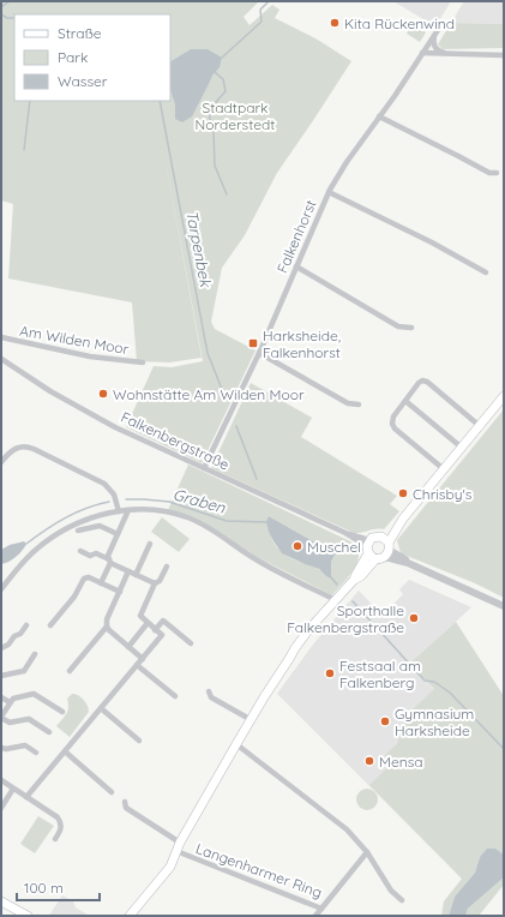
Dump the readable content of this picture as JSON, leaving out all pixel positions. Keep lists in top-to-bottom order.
{
  "streets": {
    "street": [
      "Falkenhorst",
      "Am Wilden Moor",
      "Falkenbergstraße",
      "Langenharmer Ring"
    ]
  },
  "crossings": [
    ["Falkenhorst", "Falkenbergstraße"]
  ],
  "water": ["Tarpenbek", "Graben"],
  "parks": ["Stadtpark Norderstedt"],
  "places": {
    "other": [
      "Kita Rückenwind",
      "Wohnstätte Am Wilden Moor",
      "Chrisby's",
      "Muschel",
      "Sporthalle Falkenbergstraße",
      "Festsaal am Falkenberg",
      "Gymnasium Harksheide",
      "Mensa"
    ],
    "transit": ["Harksheide, Falkenhorst"]
  },
  "legend": ["Straße", "Park", "Wasser"],
  "scale_bar": "100 m"
}
